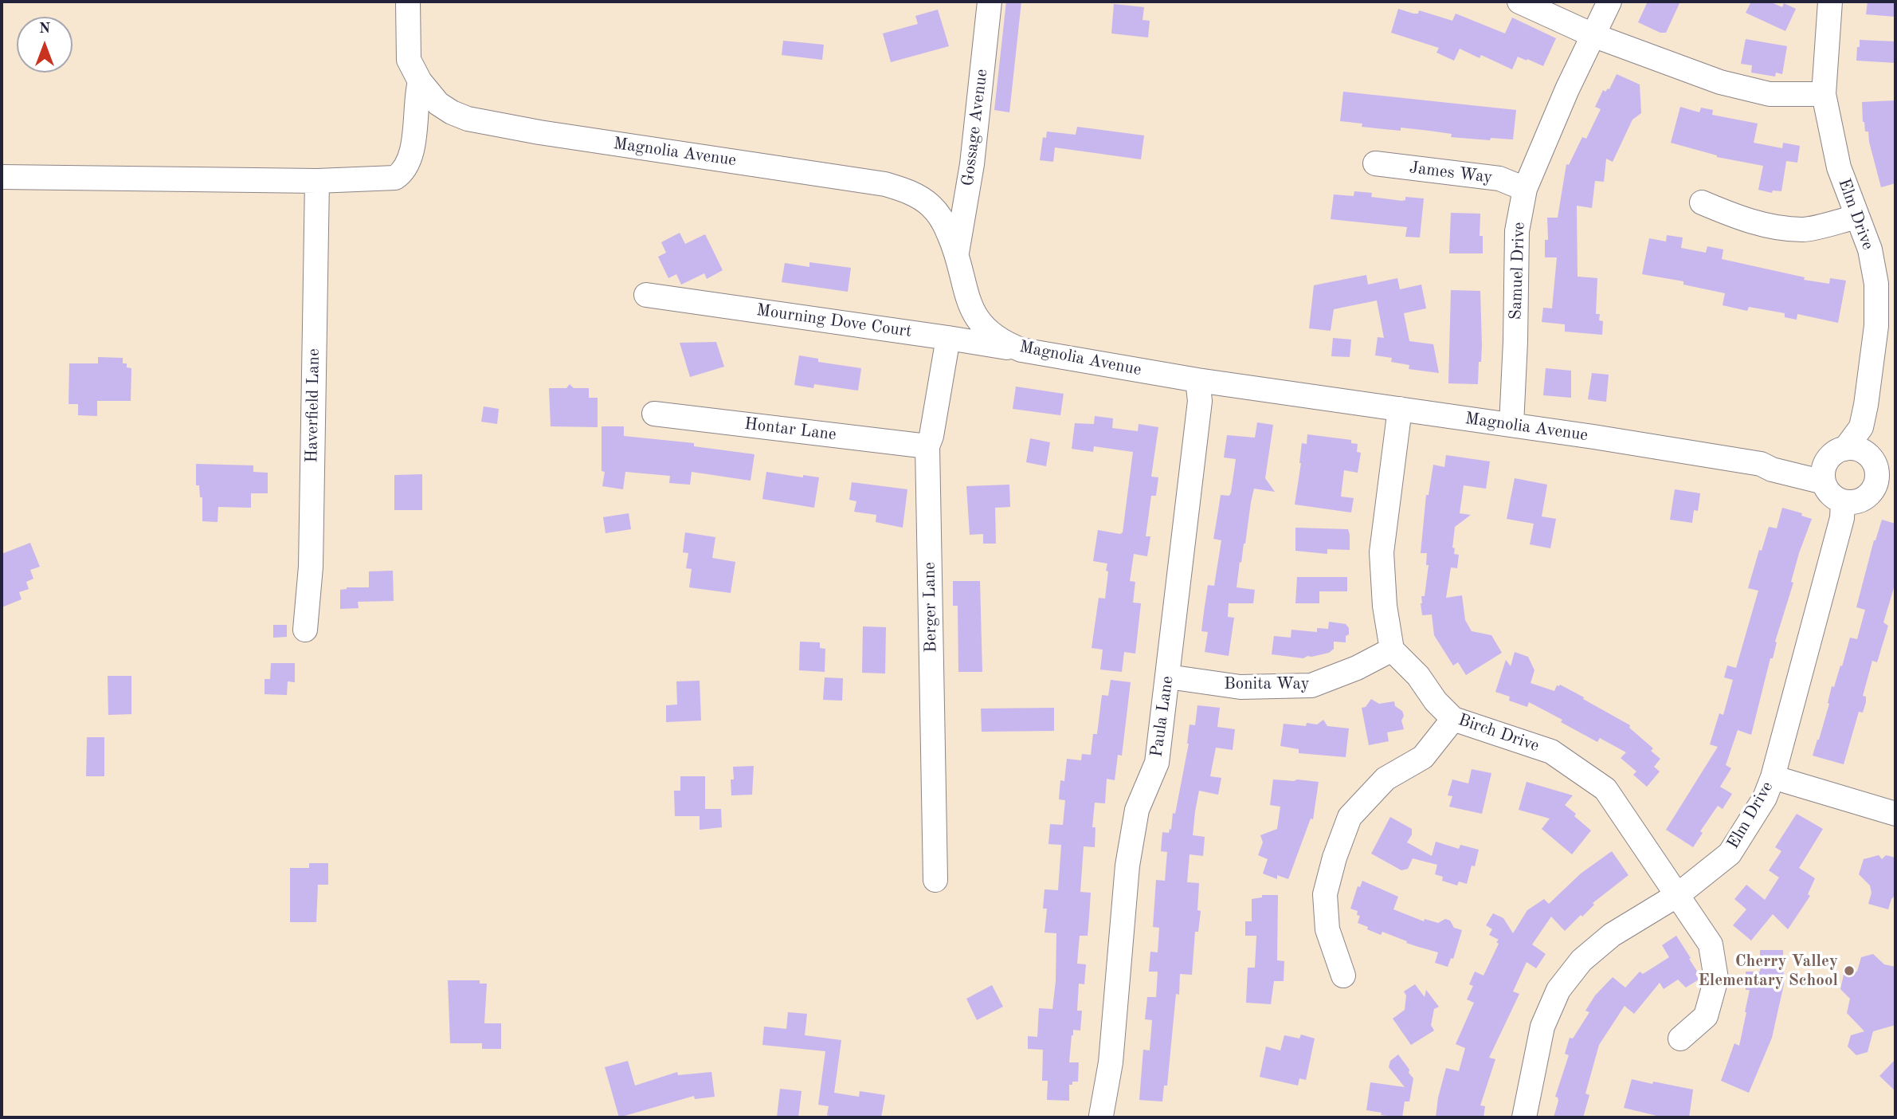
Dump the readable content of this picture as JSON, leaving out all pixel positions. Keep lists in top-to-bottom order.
{
  "streets": {
    "street": [
      "Gossage Avenue",
      "Magnolia Avenue",
      "James Way",
      "Elm Drive",
      "Samuel Drive",
      "Mourning Dove Court",
      "Haverfield Lane",
      "Hontar Lane",
      "Berger Lane",
      "Bonita Way",
      "Paula Lane",
      "Birch Drive"
    ]
  },
  "crossings": [
    ["Gossage Avenue", "Magnolia Avenue"],
    ["Magnolia Avenue", "Elm Drive"],
    ["Magnolia Avenue", "Samuel Drive"],
    ["Magnolia Avenue", "Mourning Dove Court"],
    ["Magnolia Avenue", "Paula Lane"],
    ["James Way", "Samuel Drive"],
    ["Elm Drive", "Birch Drive"],
    ["Mourning Dove Court", "Berger Lane"],
    ["Hontar Lane", "Berger Lane"],
    ["Bonita Way", "Paula Lane"],
    ["Bonita Way", "Birch Drive"]
  ],
  "places": ["Cherry Valley Elementary School"],
  "north": "top"
}
